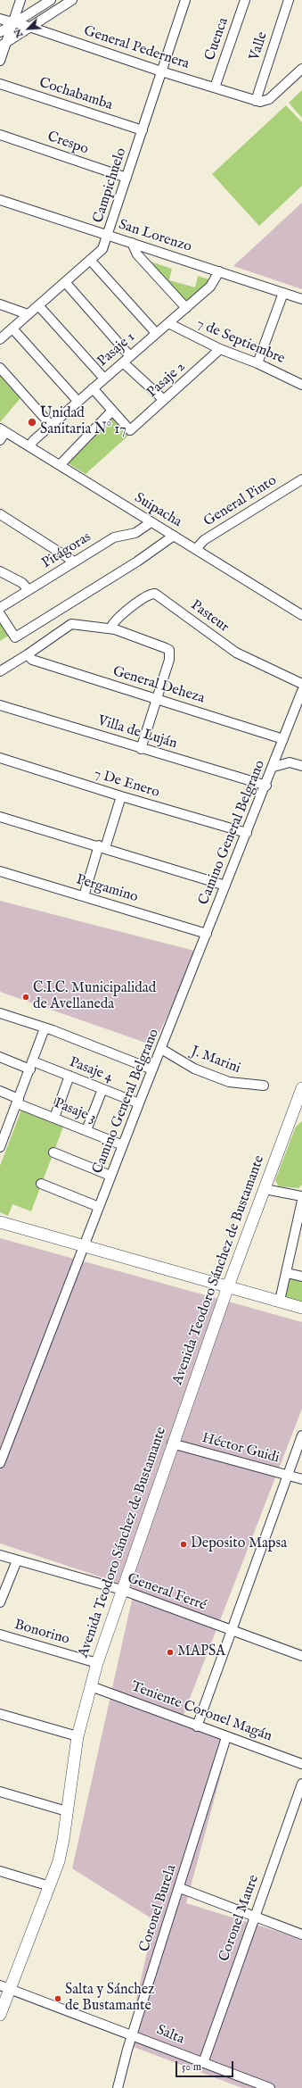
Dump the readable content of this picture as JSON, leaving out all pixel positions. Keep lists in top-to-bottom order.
{
  "streets": {
    "main road": ["Avenida Teodoro Sánchez de Bustamante"],
    "street": [
      "Cuenca",
      "Valle",
      "General Pedernera",
      "Cochabamba",
      "Crespo",
      "Campichuelo",
      "San Lorenzo",
      "7 de Septiembre",
      "Pasaje 1",
      "Pasaje 2",
      "General Pinto",
      "Suipacha",
      "Pitágoras",
      "Pasteur",
      "General Deheza",
      "Villa de Luján",
      "7 De Enero",
      "Camino General Belgrano",
      "Pergamino",
      "J. Marini",
      "Pasaje 4",
      "Pasaje 3",
      "Héctor Guidi",
      "General Ferré",
      "Bonorino",
      "Teniente Coronel Magán",
      "Coronel Burela",
      "Coronel Maure",
      "Salta"
    ]
  },
  "crossings": [
    ["Cuenca", "General Pedernera"],
    ["Valle", "General Pedernera"],
    ["General Pedernera", "Campichuelo"],
    ["Cochabamba", "Campichuelo"],
    ["Crespo", "Campichuelo"],
    ["Campichuelo", "San Lorenzo"],
    ["San Lorenzo", "Pasaje 1"],
    ["7 de Septiembre", "Pasaje 1"],
    ["7 de Septiembre", "Pasaje 2"],
    ["Pasaje 1", "Suipacha"],
    ["General Pinto", "Suipacha"],
    ["Suipacha", "Pitágoras"],
    ["General Deheza", "Camino General Belgrano"],
    ["Villa de Luján", "Camino General Belgrano"],
    ["7 De Enero", "Camino General Belgrano"],
    ["Camino General Belgrano", "Pergamino"],
    ["Camino General Belgrano", "J. Marini"],
    ["Camino General Belgrano", "Pasaje 4"],
    ["Camino General Belgrano", "Pasaje 3"],
    ["Avenida Teodoro Sánchez de Bustamante", "Héctor Guidi"],
    ["Avenida Teodoro Sánchez de Bustamante", "General Ferré"],
    ["Avenida Teodoro Sánchez de Bustamante", "Bonorino"],
    ["Avenida Teodoro Sánchez de Bustamante", "Teniente Coronel Magán"],
    ["Avenida Teodoro Sánchez de Bustamante", "Salta"],
    ["Teniente Coronel Magán", "Coronel Burela"],
    ["Coronel Burela", "Salta"],
    ["Coronel Maure", "Salta"]
  ],
  "places": [
    "Unidad Sanitaria N° 17",
    "C.I.C. Municipalidad de Avellaneda",
    "Deposito Mapsa",
    "MAPSA",
    "Salta y Sánchez de Bustamante"
  ],
  "scale_bar": "50 m",
  "north": "bottom left"
}
